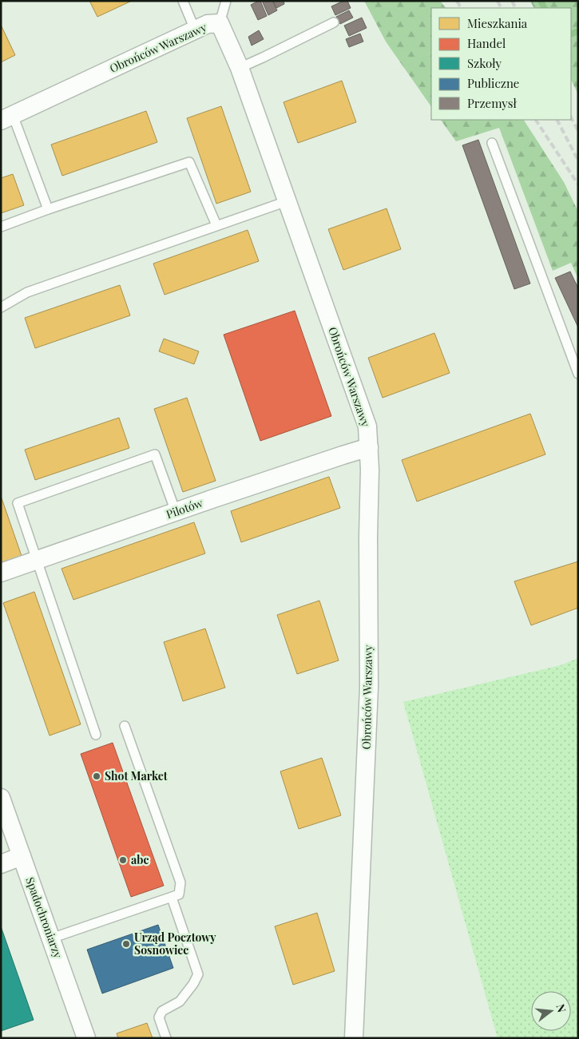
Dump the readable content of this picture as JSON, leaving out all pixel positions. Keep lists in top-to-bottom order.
{
  "streets": {
    "street": ["Obrońców Warszawy", "Pilotów", "Spadochroniarzy"]
  },
  "crossings": [
    ["Obrońców Warszawy", "Pilotów"]
  ],
  "places": ["Shot Market", "abc", "Urząd Pocztowy Sosnowiec"],
  "legend": [
    "Mieszkania",
    "Handel",
    "Szkoły",
    "Publiczne",
    "Przemysł"
  ],
  "north": "right"
}
